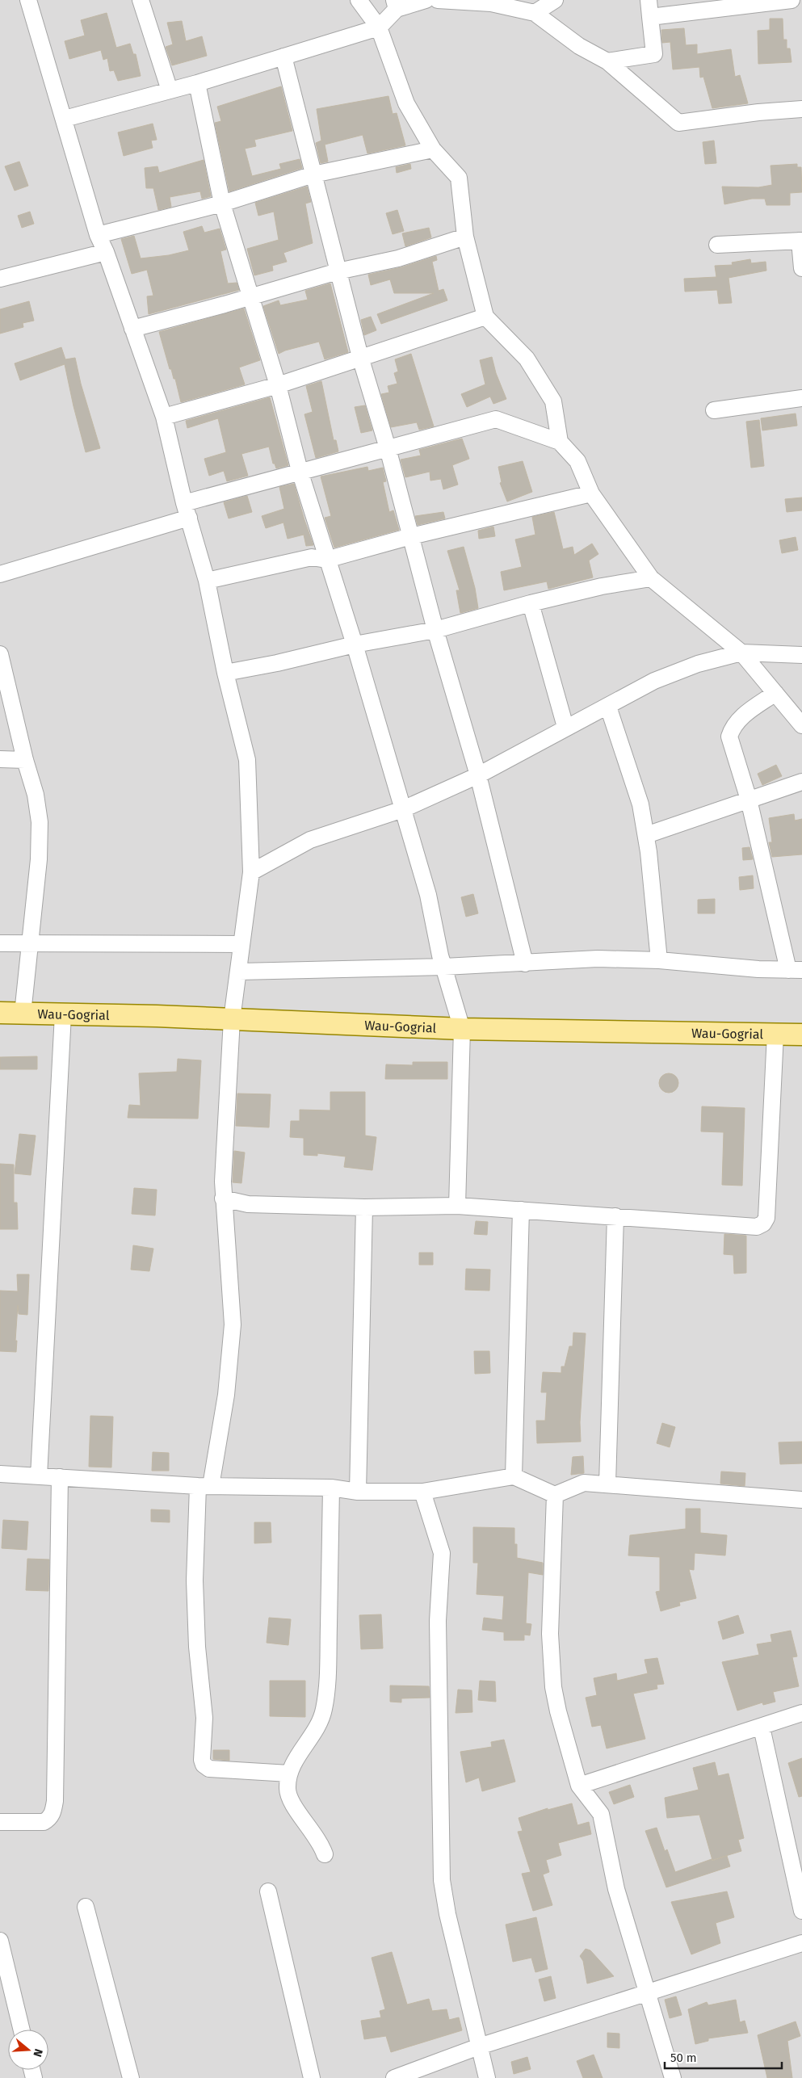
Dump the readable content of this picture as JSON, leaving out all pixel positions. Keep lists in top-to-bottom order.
{
  "streets": {
    "main road": ["Wau-Gogrial"]
  },
  "scale_bar": "50 m",
  "north": "right"
}
